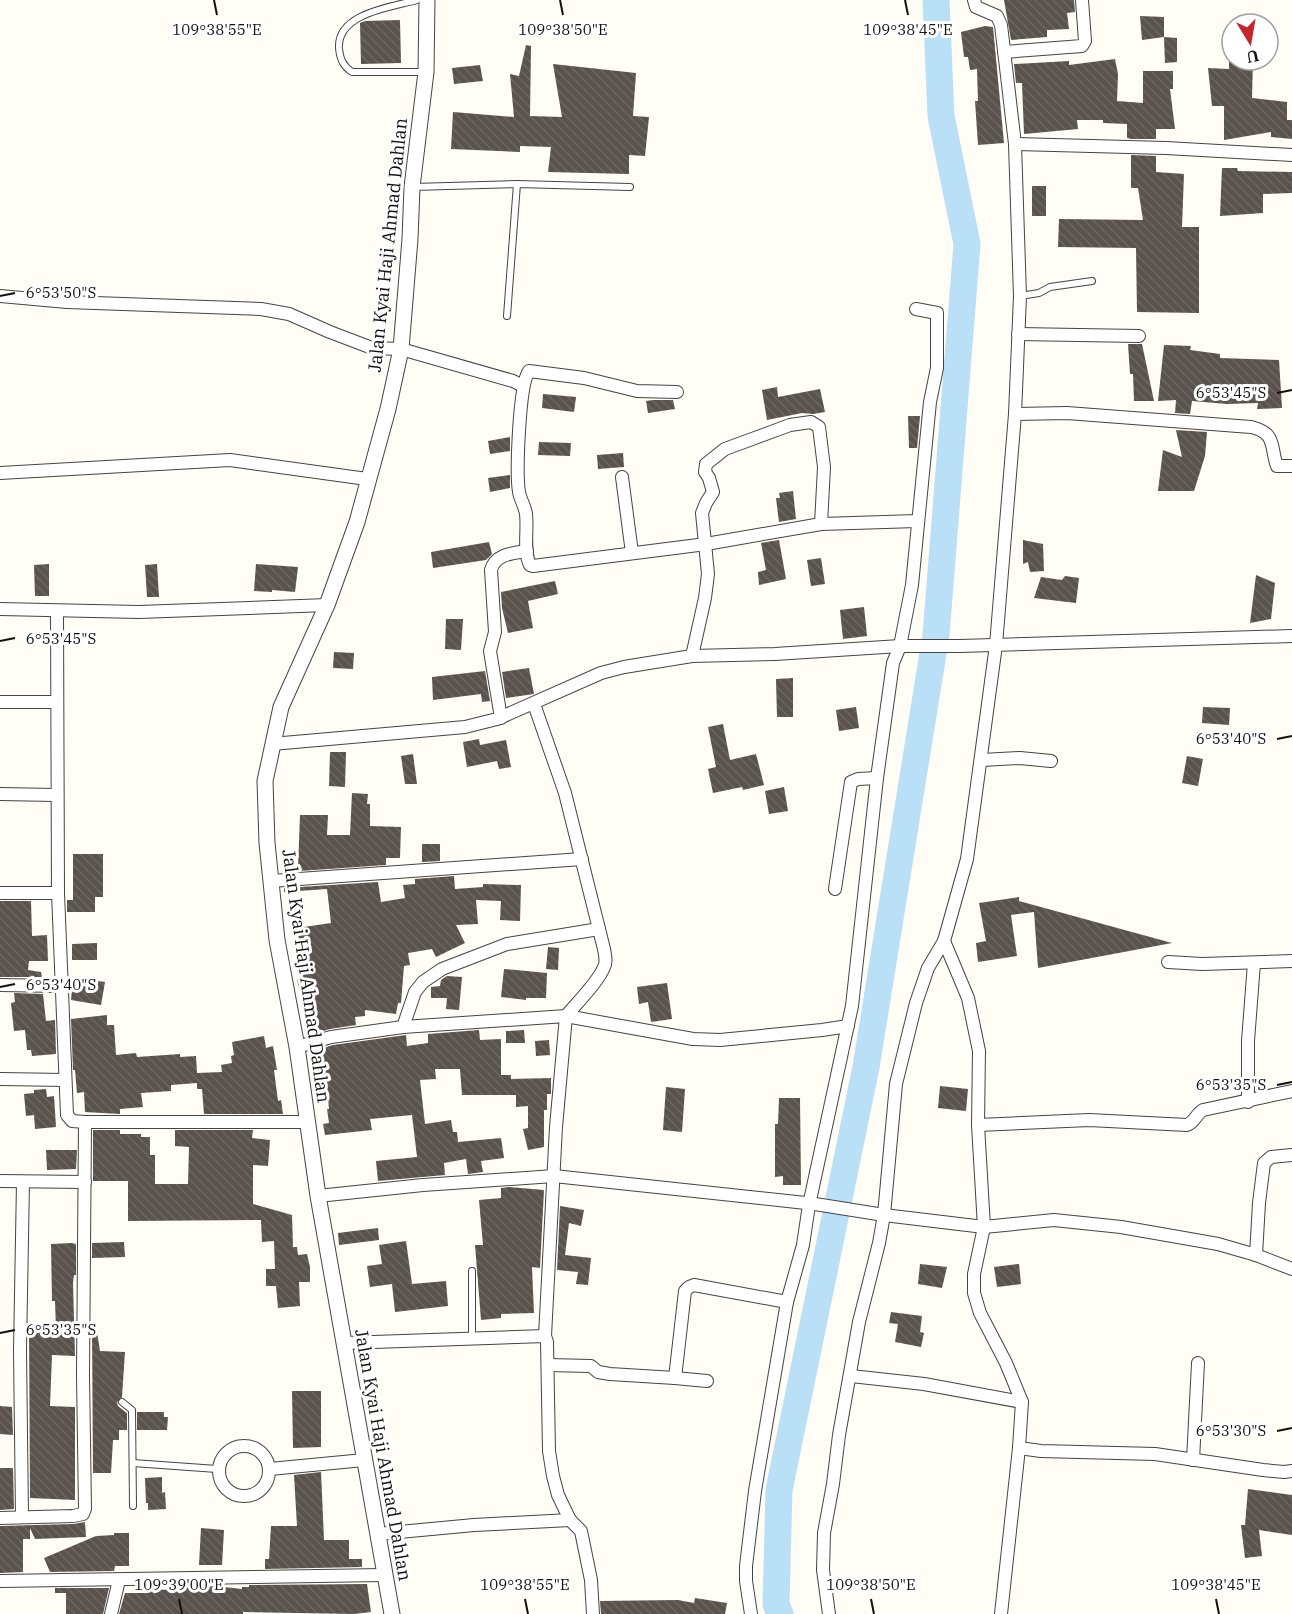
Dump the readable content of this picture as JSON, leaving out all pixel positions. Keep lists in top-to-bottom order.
{
  "streets": {
    "street": ["Jalan Kyai Haji Ahmad Dahlan"]
  },
  "north": "bottom",
  "coordinates": [
    "109°38'55\"E",
    "109°38'50\"E",
    "109°38'45\"E",
    "6°53'50\"S",
    "6°53'45\"S",
    "6°53'40\"S",
    "6°53'35\"S",
    "6°53'30\"S",
    "109°39'00\"E"
  ]
}
